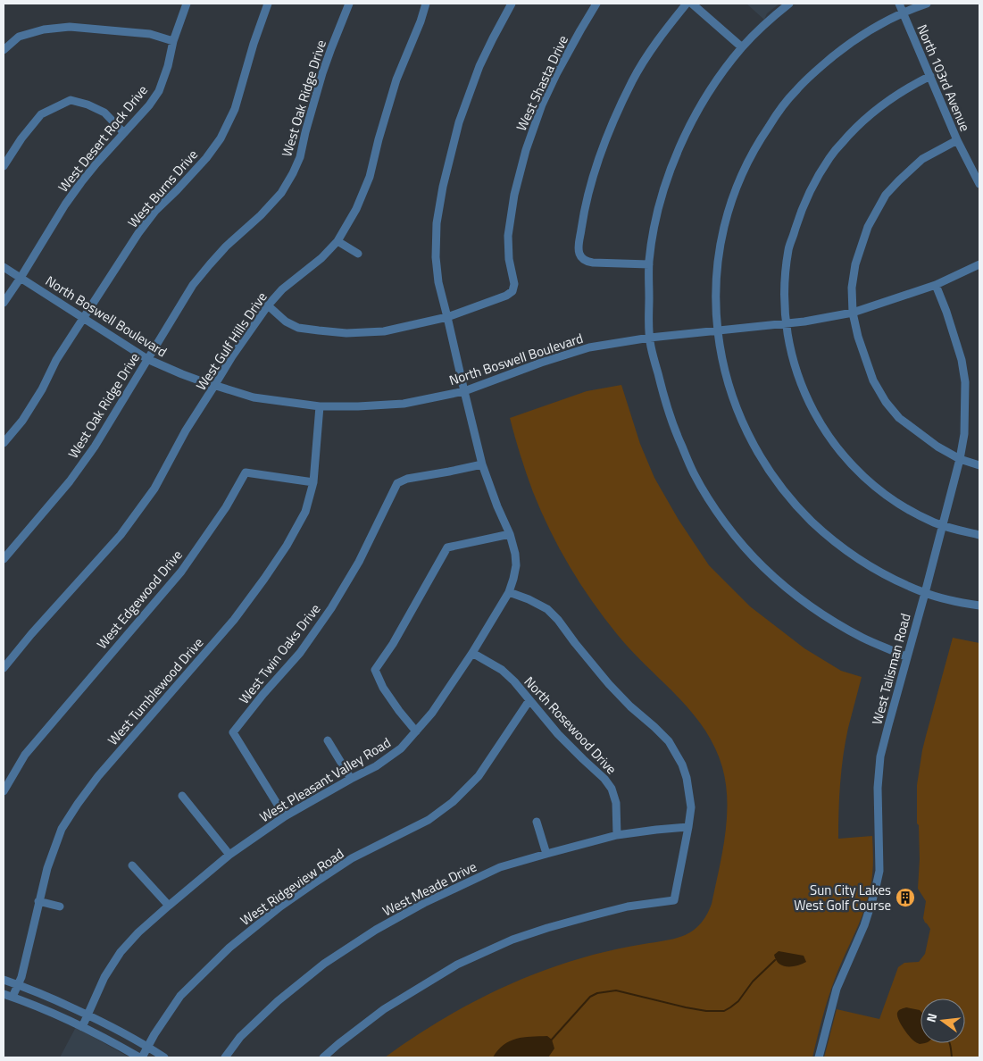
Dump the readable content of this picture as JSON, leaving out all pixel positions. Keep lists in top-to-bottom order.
{
  "streets": {
    "street": [
      "North 103rd Avenue",
      "West Shasta Drive",
      "West Oak Ridge Drive",
      "West Desert Rock Drive",
      "West Burns Drive",
      "North Boswell Boulevard",
      "West Gulf Hills Drive",
      "West Edgewood Drive",
      "West Twin Oaks Drive",
      "West Talisman Road",
      "West Tumblewood Drive",
      "North Rosewood Drive",
      "West Pleasant Valley Road",
      "West Ridgeview Road",
      "West Meade Drive"
    ]
  },
  "crossings": [
    ["West Shasta Drive", "West Gulf Hills Drive"],
    ["West Shasta Drive", "West Pleasant Valley Road"],
    ["West Oak Ridge Drive", "North Boswell Boulevard"],
    ["West Desert Rock Drive", "North Boswell Boulevard"],
    ["West Burns Drive", "North Boswell Boulevard"],
    ["North Boswell Boulevard", "West Gulf Hills Drive"],
    ["North Boswell Boulevard", "West Talisman Road"],
    ["North Boswell Boulevard", "West Tumblewood Drive"],
    ["North Boswell Boulevard", "West Pleasant Valley Road"],
    ["West Edgewood Drive", "West Tumblewood Drive"],
    ["West Twin Oaks Drive", "West Pleasant Valley Road"],
    ["North Rosewood Drive", "West Pleasant Valley Road"],
    ["North Rosewood Drive", "West Ridgeview Road"],
    ["North Rosewood Drive", "West Meade Drive"]
  ],
  "places": {
    "building": ["Sun City Lakes West Golf Course"]
  },
  "north": "left"
}
